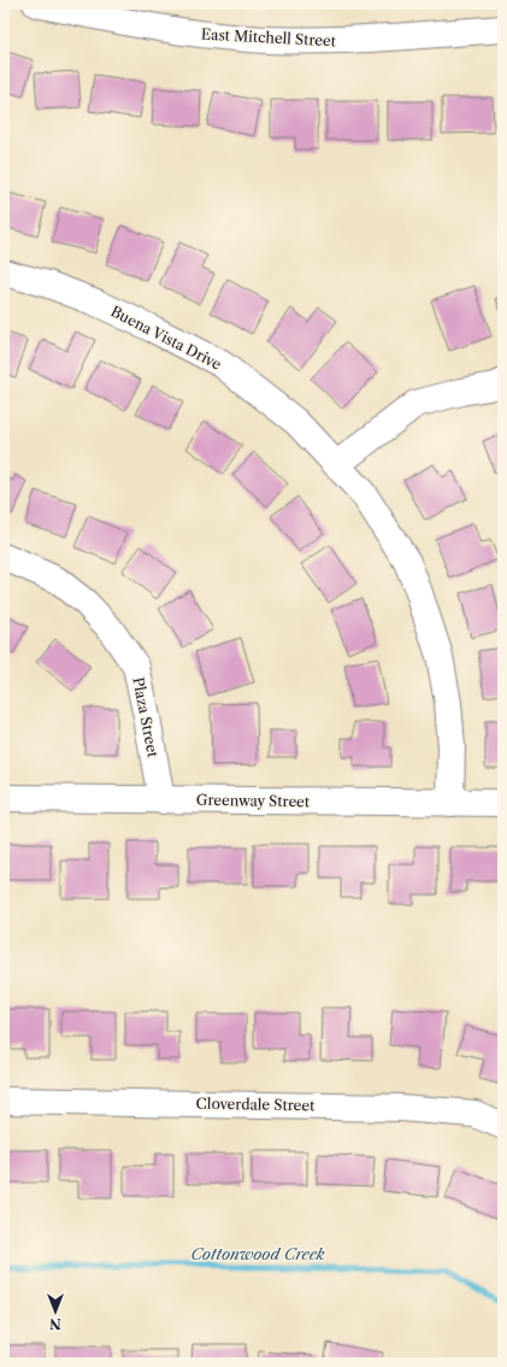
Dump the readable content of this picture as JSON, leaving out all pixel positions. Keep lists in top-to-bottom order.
{
  "streets": {
    "street": [
      "East Mitchell Street",
      "Buena Vista Drive",
      "Plaza Street",
      "Greenway Street",
      "Cloverdale Street"
    ]
  },
  "crossings": [
    ["Buena Vista Drive", "Greenway Street"],
    ["Plaza Street", "Greenway Street"]
  ],
  "water": ["Cottonwood Creek"],
  "north": "bottom"
}
